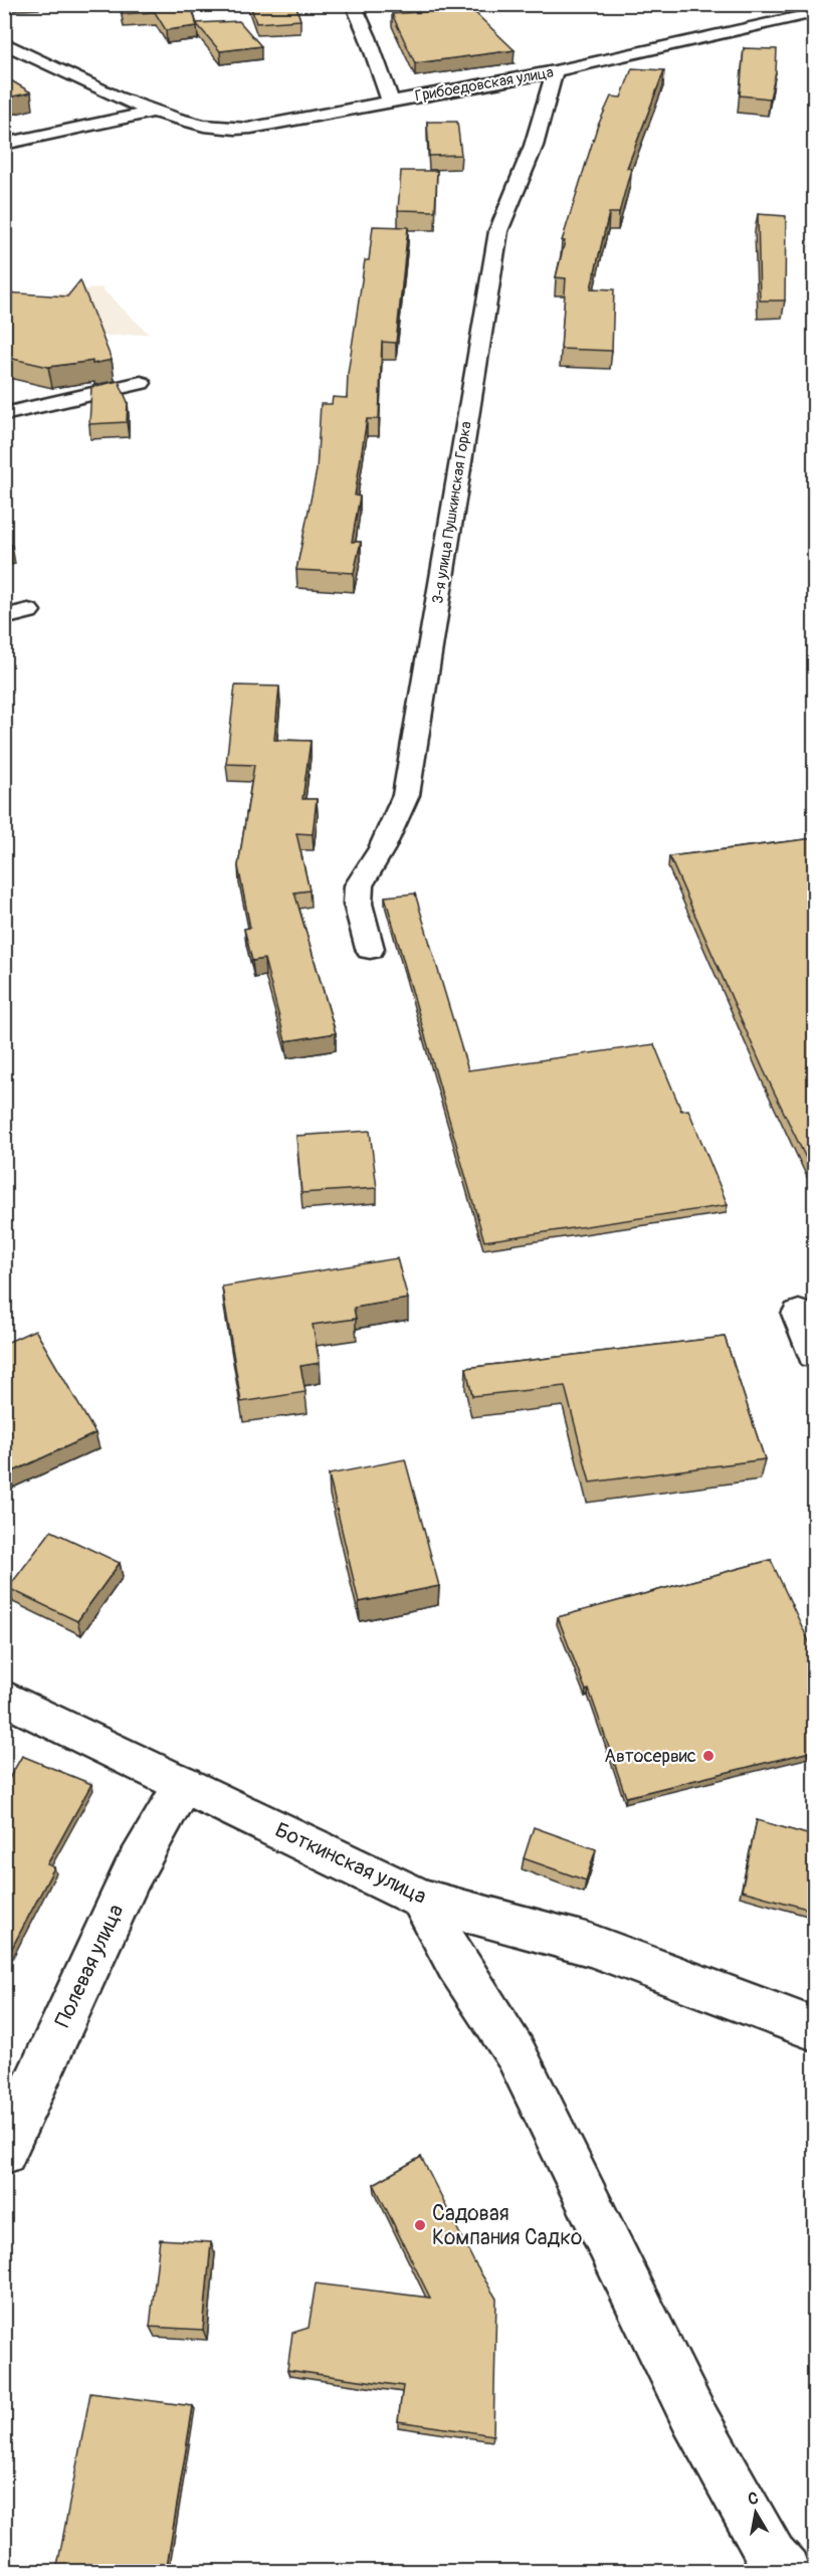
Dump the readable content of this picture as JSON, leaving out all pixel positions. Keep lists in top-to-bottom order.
{
  "streets": {
    "street": [
      "Грибоедовская улица",
      "3-я улица Пушкинская Горка",
      "Боткинская улица",
      "Полевая улица"
    ]
  },
  "crossings": [
    ["Грибоедовская улица", "3-я улица Пушкинская Горка"],
    ["Боткинская улица", "Полевая улица"]
  ],
  "places": ["Автосервис", "Садовая Компания Садко"],
  "north": "top"
}
